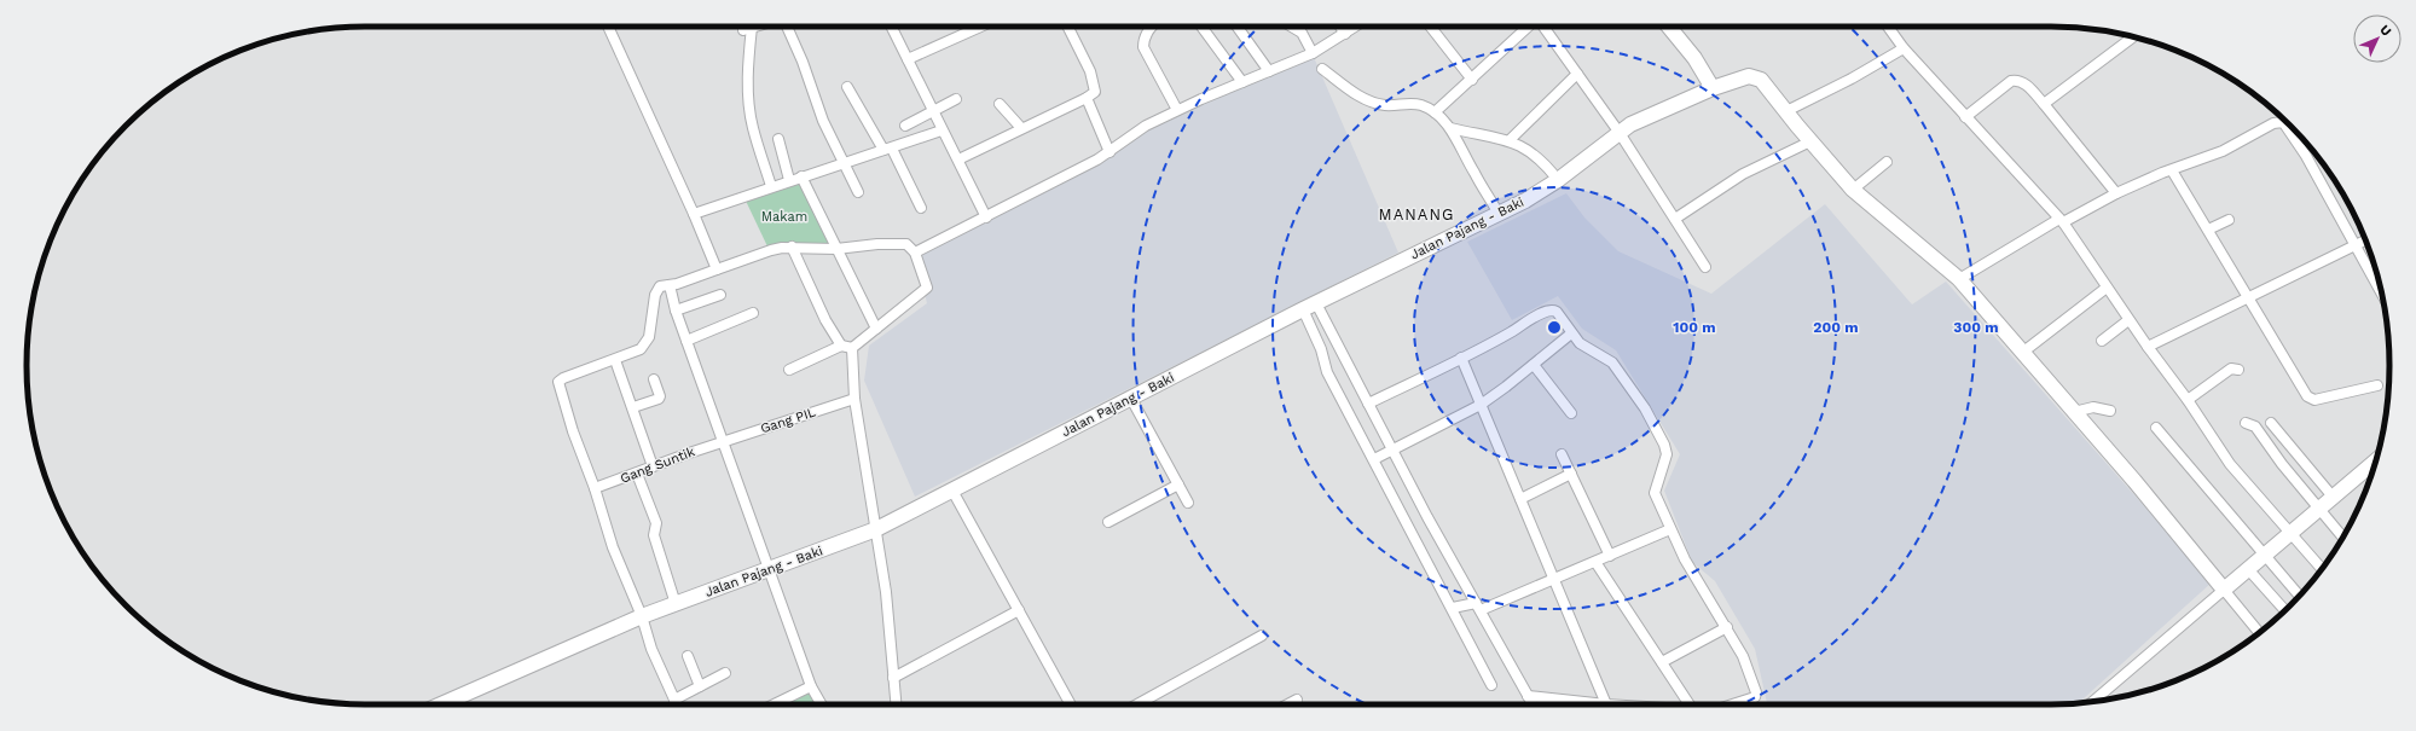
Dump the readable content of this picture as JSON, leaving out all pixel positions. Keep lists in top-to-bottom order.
{
  "streets": {
    "main road": ["Jalan Pajang - Baki"],
    "street": ["Gang PIL", "Gang Suntik"]
  },
  "crossings": [
    ["Gang PIL", "Gang Suntik"]
  ],
  "districts": ["MANANG"],
  "parks": ["Makam"],
  "north": "top right",
  "rings": ["100 m", "200 m", "300 m"]
}
